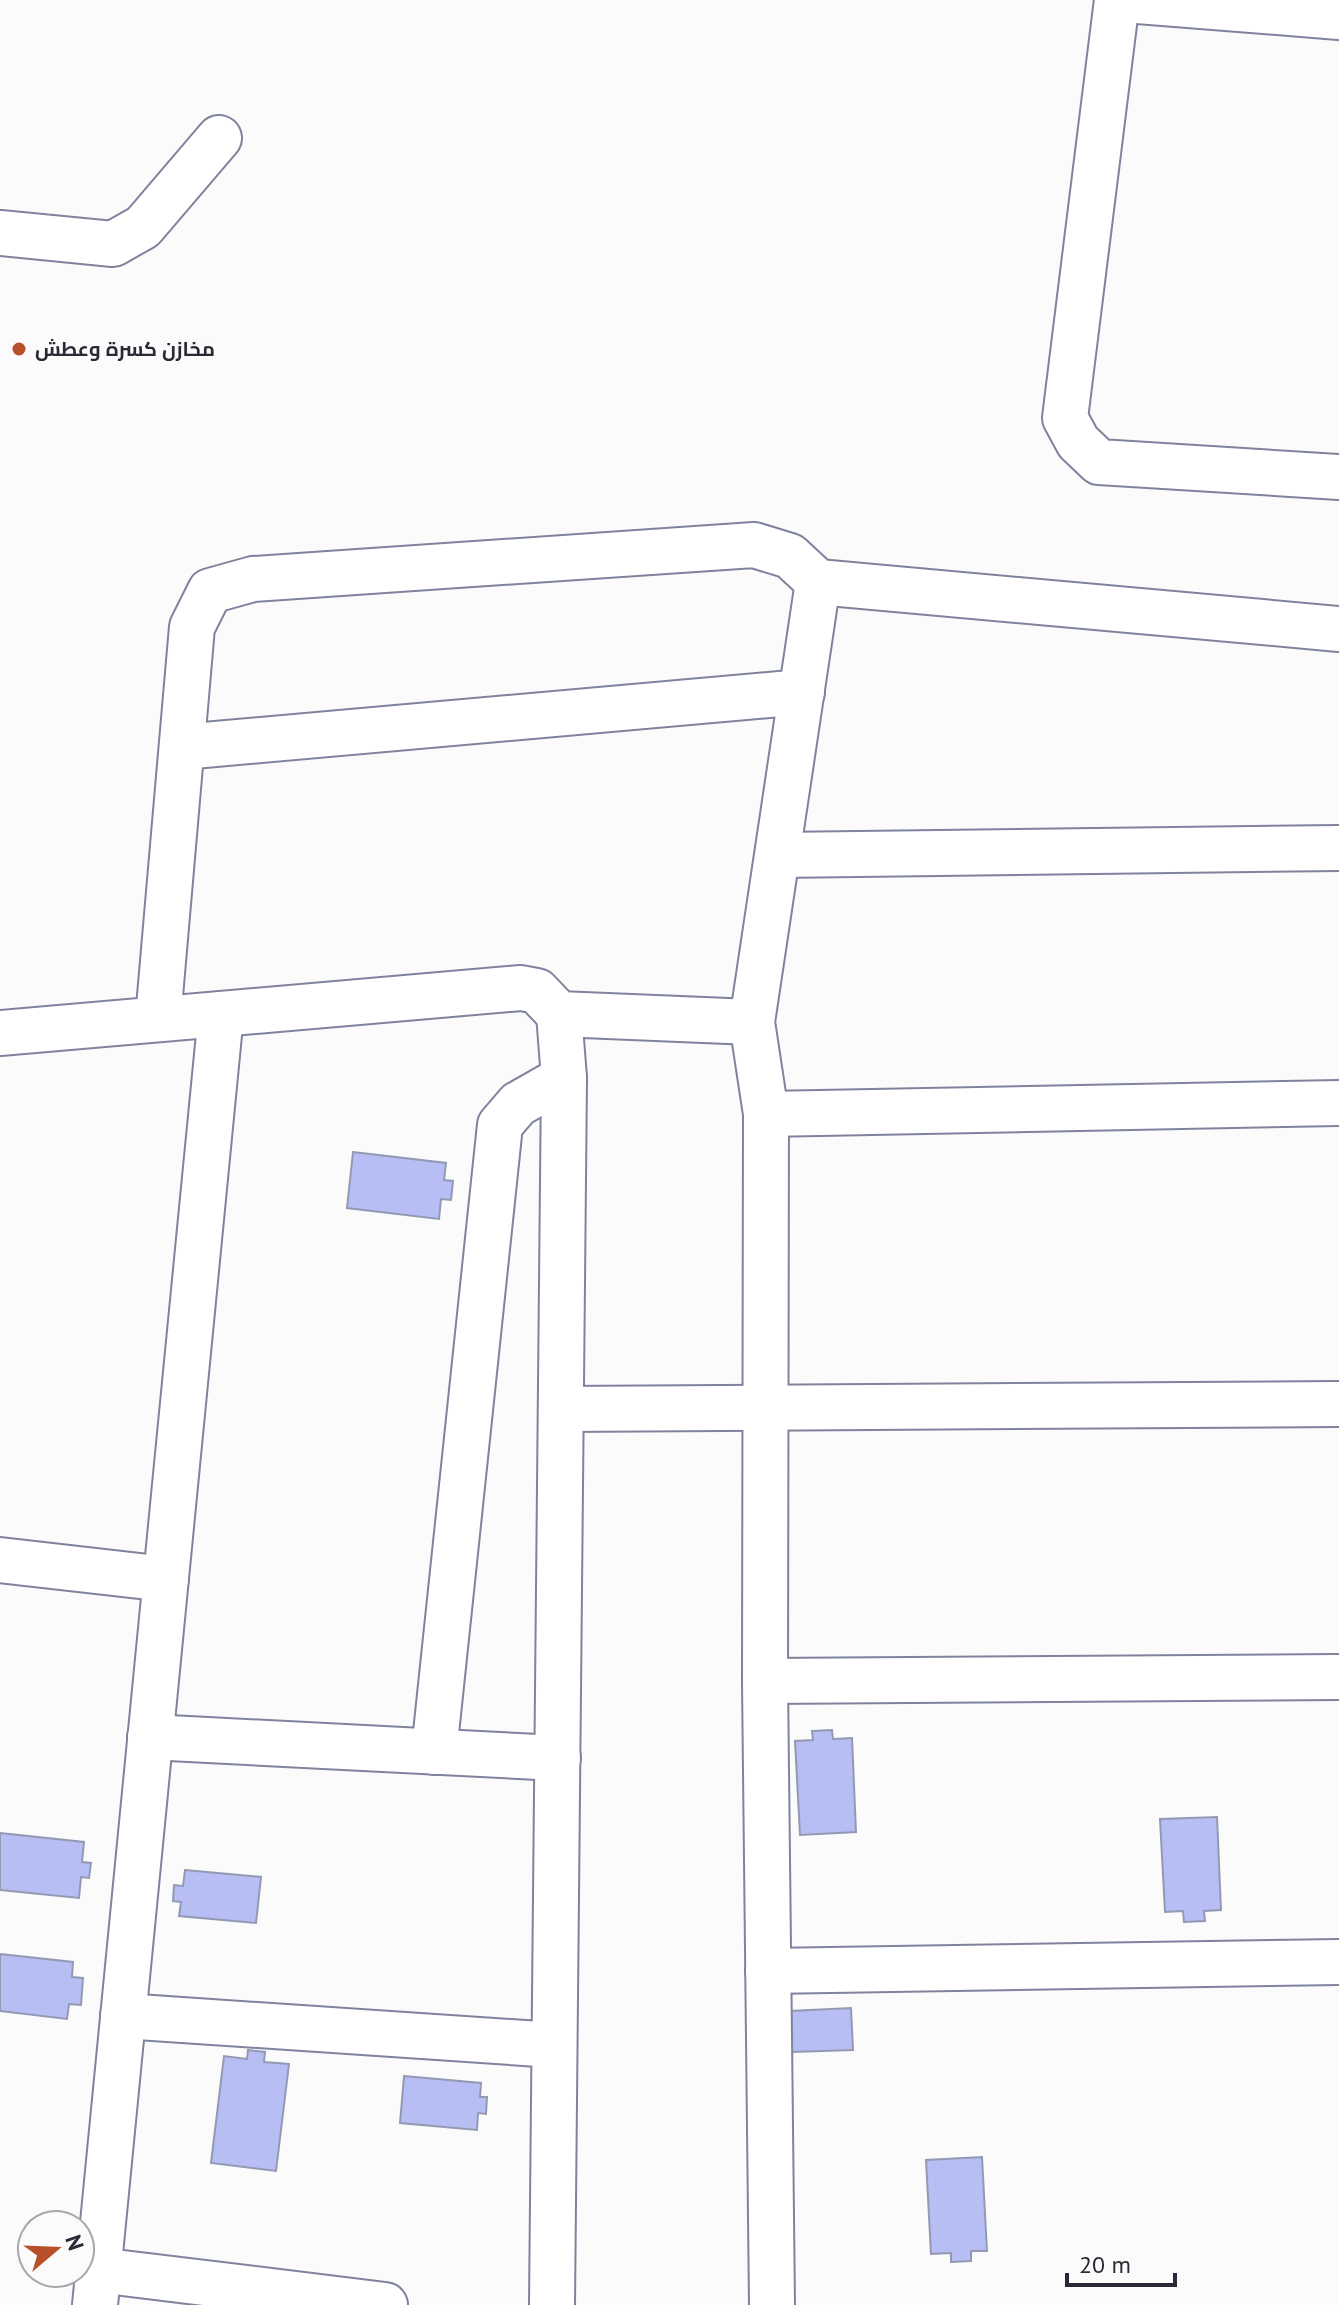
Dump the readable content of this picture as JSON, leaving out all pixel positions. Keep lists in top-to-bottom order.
{
  "places": ["مخازن كسرة وعطش"],
  "scale_bar": "20 m",
  "north": "right"
}
